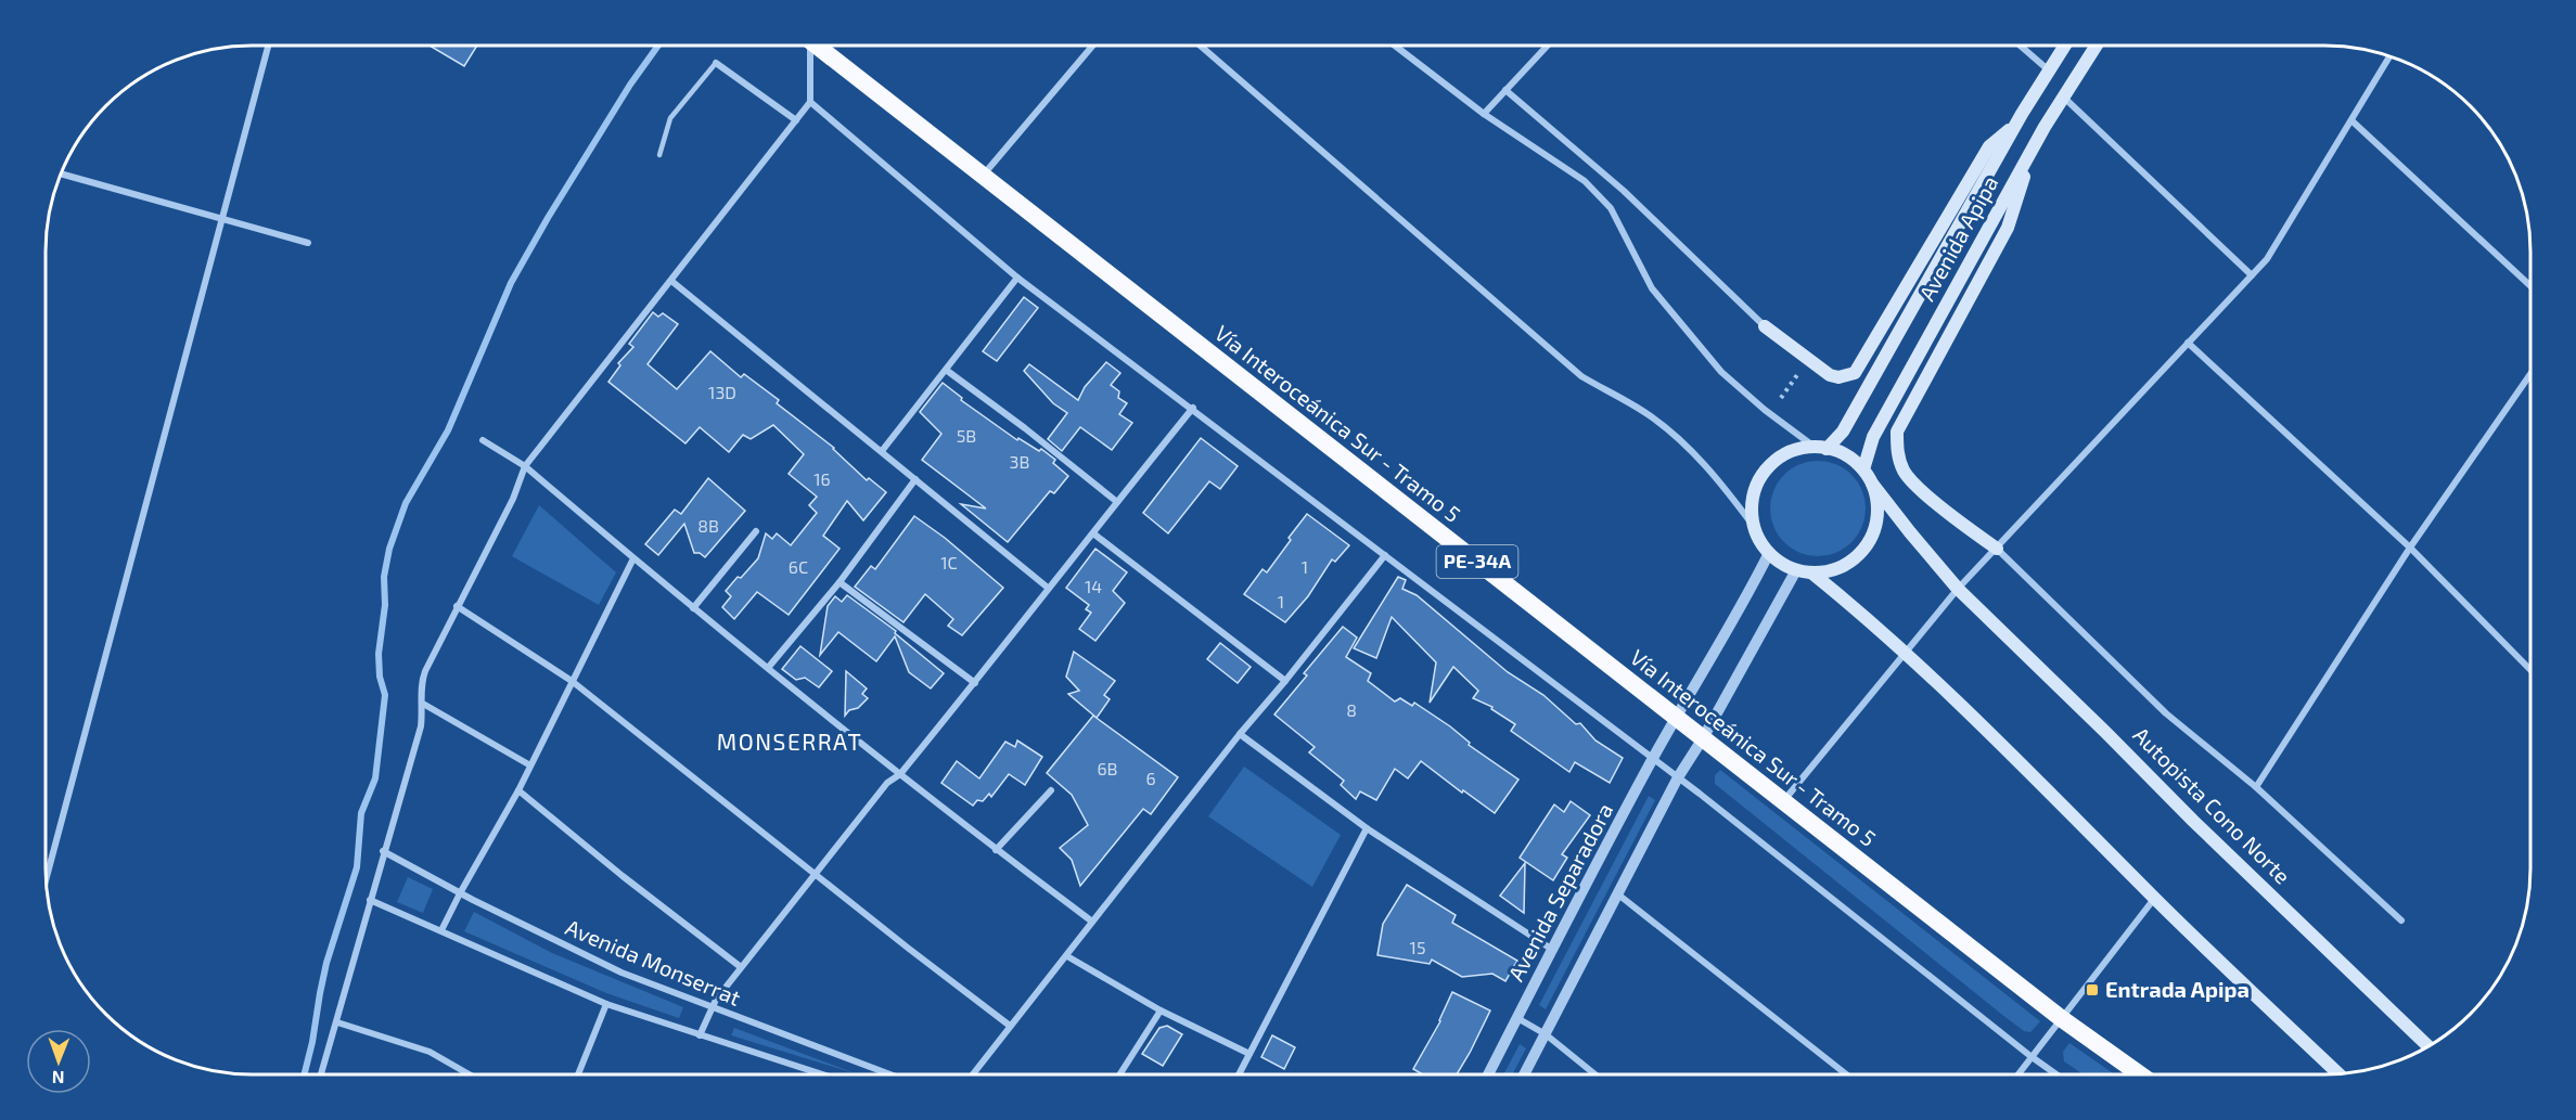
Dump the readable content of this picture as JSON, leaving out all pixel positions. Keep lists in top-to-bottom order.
{
  "streets": {
    "highway": ["Vía Interoceánica Sur - Tramo 5", "PE-34A"],
    "main road": ["Avenida Apipa", "Autopista Cono Norte"],
    "street": ["Avenida Separadora", "Avenida Monserrat"]
  },
  "crossings": [
    ["Avenida Apipa", "Autopista Cono Norte"],
    ["Vía Interoceánica Sur - Tramo 5", "Avenida Separadora"]
  ],
  "districts": ["MONSERRAT"],
  "places": {
    "transit": ["Entrada Apipa"]
  },
  "house_numbers": [
    "13D",
    "5B",
    "3B",
    "16",
    "8B",
    "1C",
    "6C",
    "1",
    "14",
    "1",
    "8",
    "6B",
    "6",
    "15"
  ],
  "north": "bottom"
}
